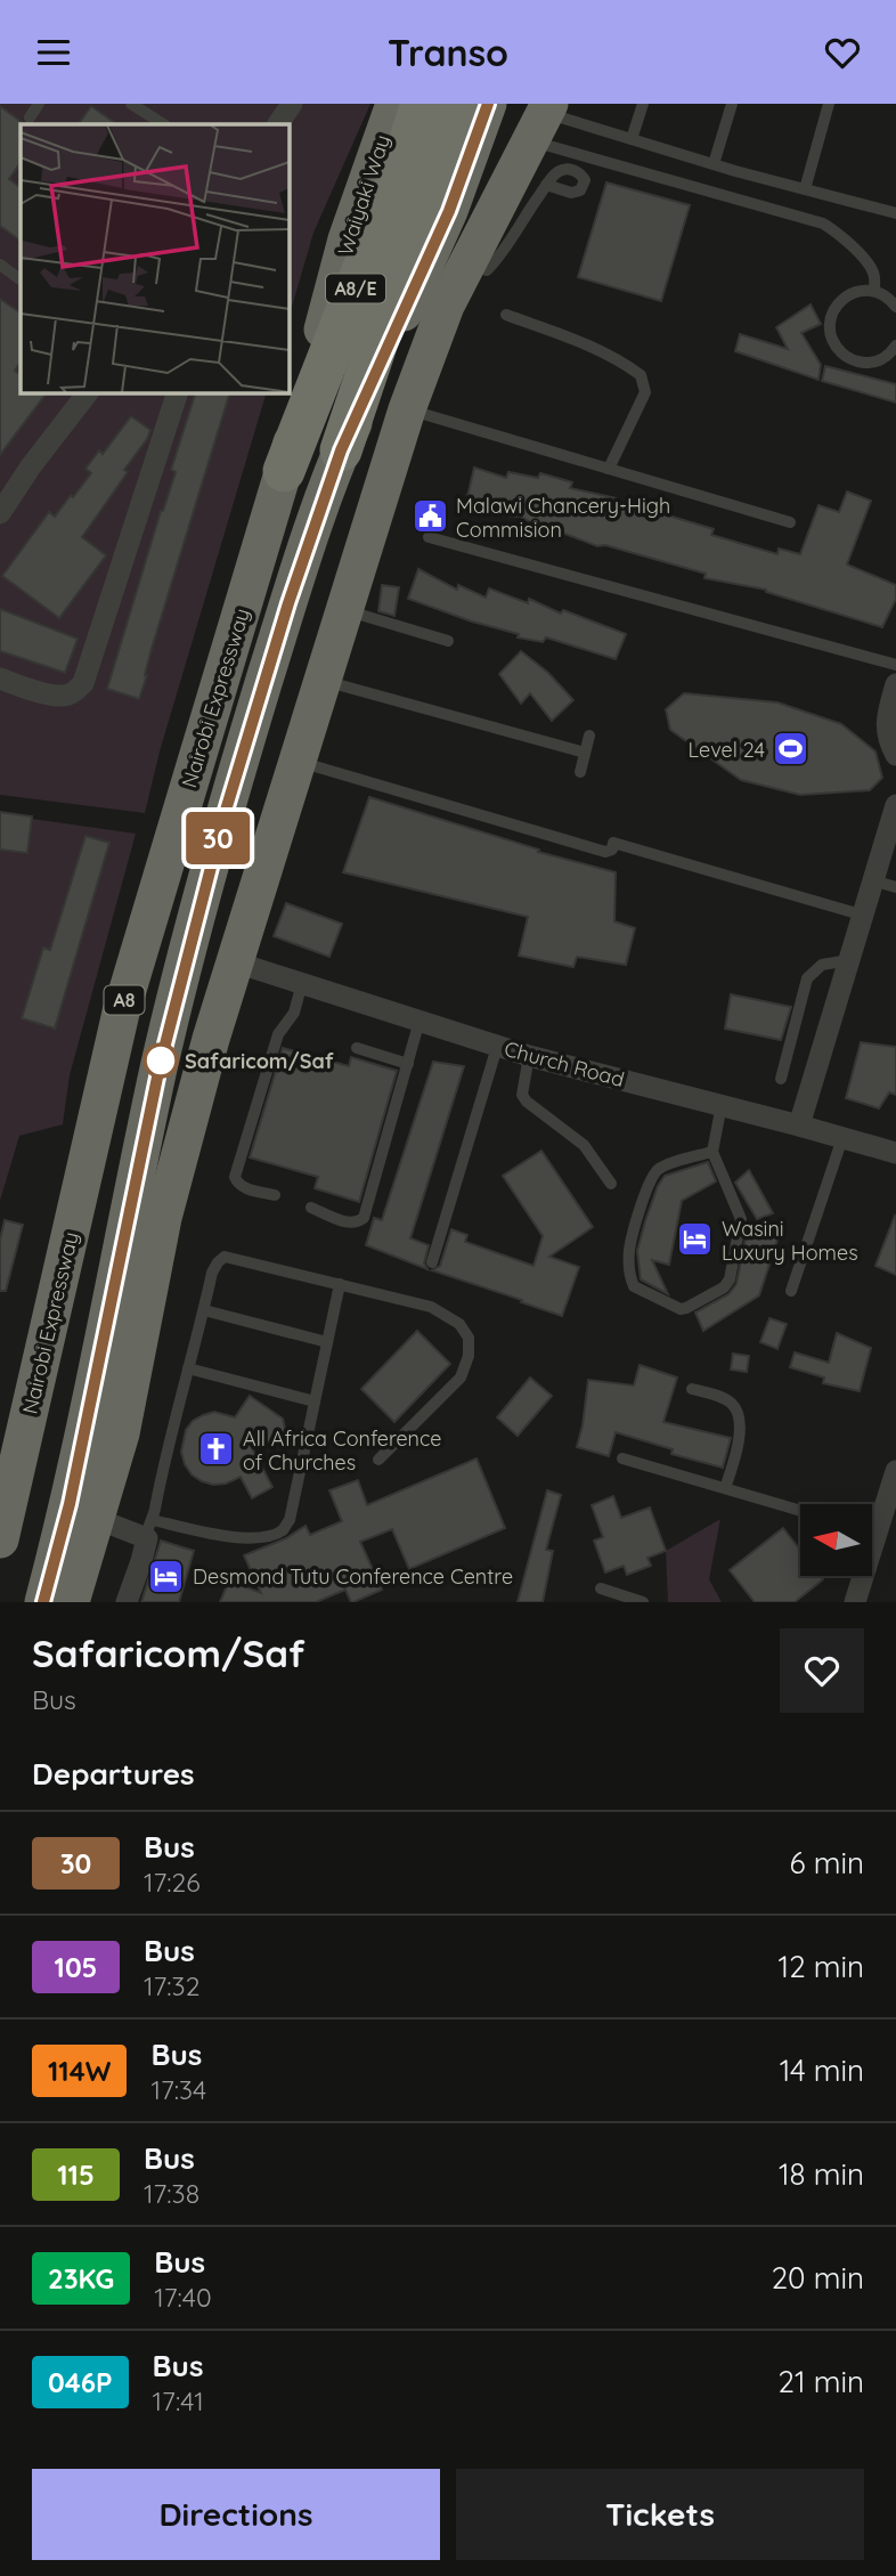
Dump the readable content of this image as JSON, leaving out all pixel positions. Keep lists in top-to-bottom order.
{
  "streets": {
    "highway": [
      "Waiyaki Way",
      "A8/E",
      "Nairobi Expressway",
      "A8"
    ],
    "street": ["Church Road"]
  },
  "crossings": [
    ["Waiyaki Way", "Nairobi Expressway"],
    ["Nairobi Expressway", "A8"]
  ],
  "places": {
    "public building": ["Malawi Chancery-High Commision"],
    "sports": ["Level 24"],
    "other": ["Safaricom/Saf"],
    "hotel": ["Wasini Luxury Homes", "Desmond Tutu Conference Centre"],
    "church": ["All Africa Conference of Churches"]
  },
  "lines": ["bus line 30"],
  "north": "left",
  "page": {
    "header": "Transo",
    "on_map": "30",
    "heading": [
      ["Safaricom/Saf", "Bus"],
      "Departures"
    ],
    "list": [
      {
        "mark": "30",
        "name": "Bus",
        "note": "17:26",
        "value": "6 min"
      },
      {
        "mark": "105",
        "name": "Bus",
        "note": "17:32",
        "value": "12 min"
      },
      {
        "mark": "114W",
        "name": "Bus",
        "note": "17:34",
        "value": "14 min"
      },
      {
        "mark": "115",
        "name": "Bus",
        "note": "17:38",
        "value": "18 min"
      },
      {
        "mark": "23KG",
        "name": "Bus",
        "note": "17:40",
        "value": "20 min"
      },
      {
        "mark": "046P",
        "name": "Bus",
        "note": "17:41",
        "value": "21 min"
      }
    ],
    "buttons": ["Directions", "Tickets"]
  }
}
